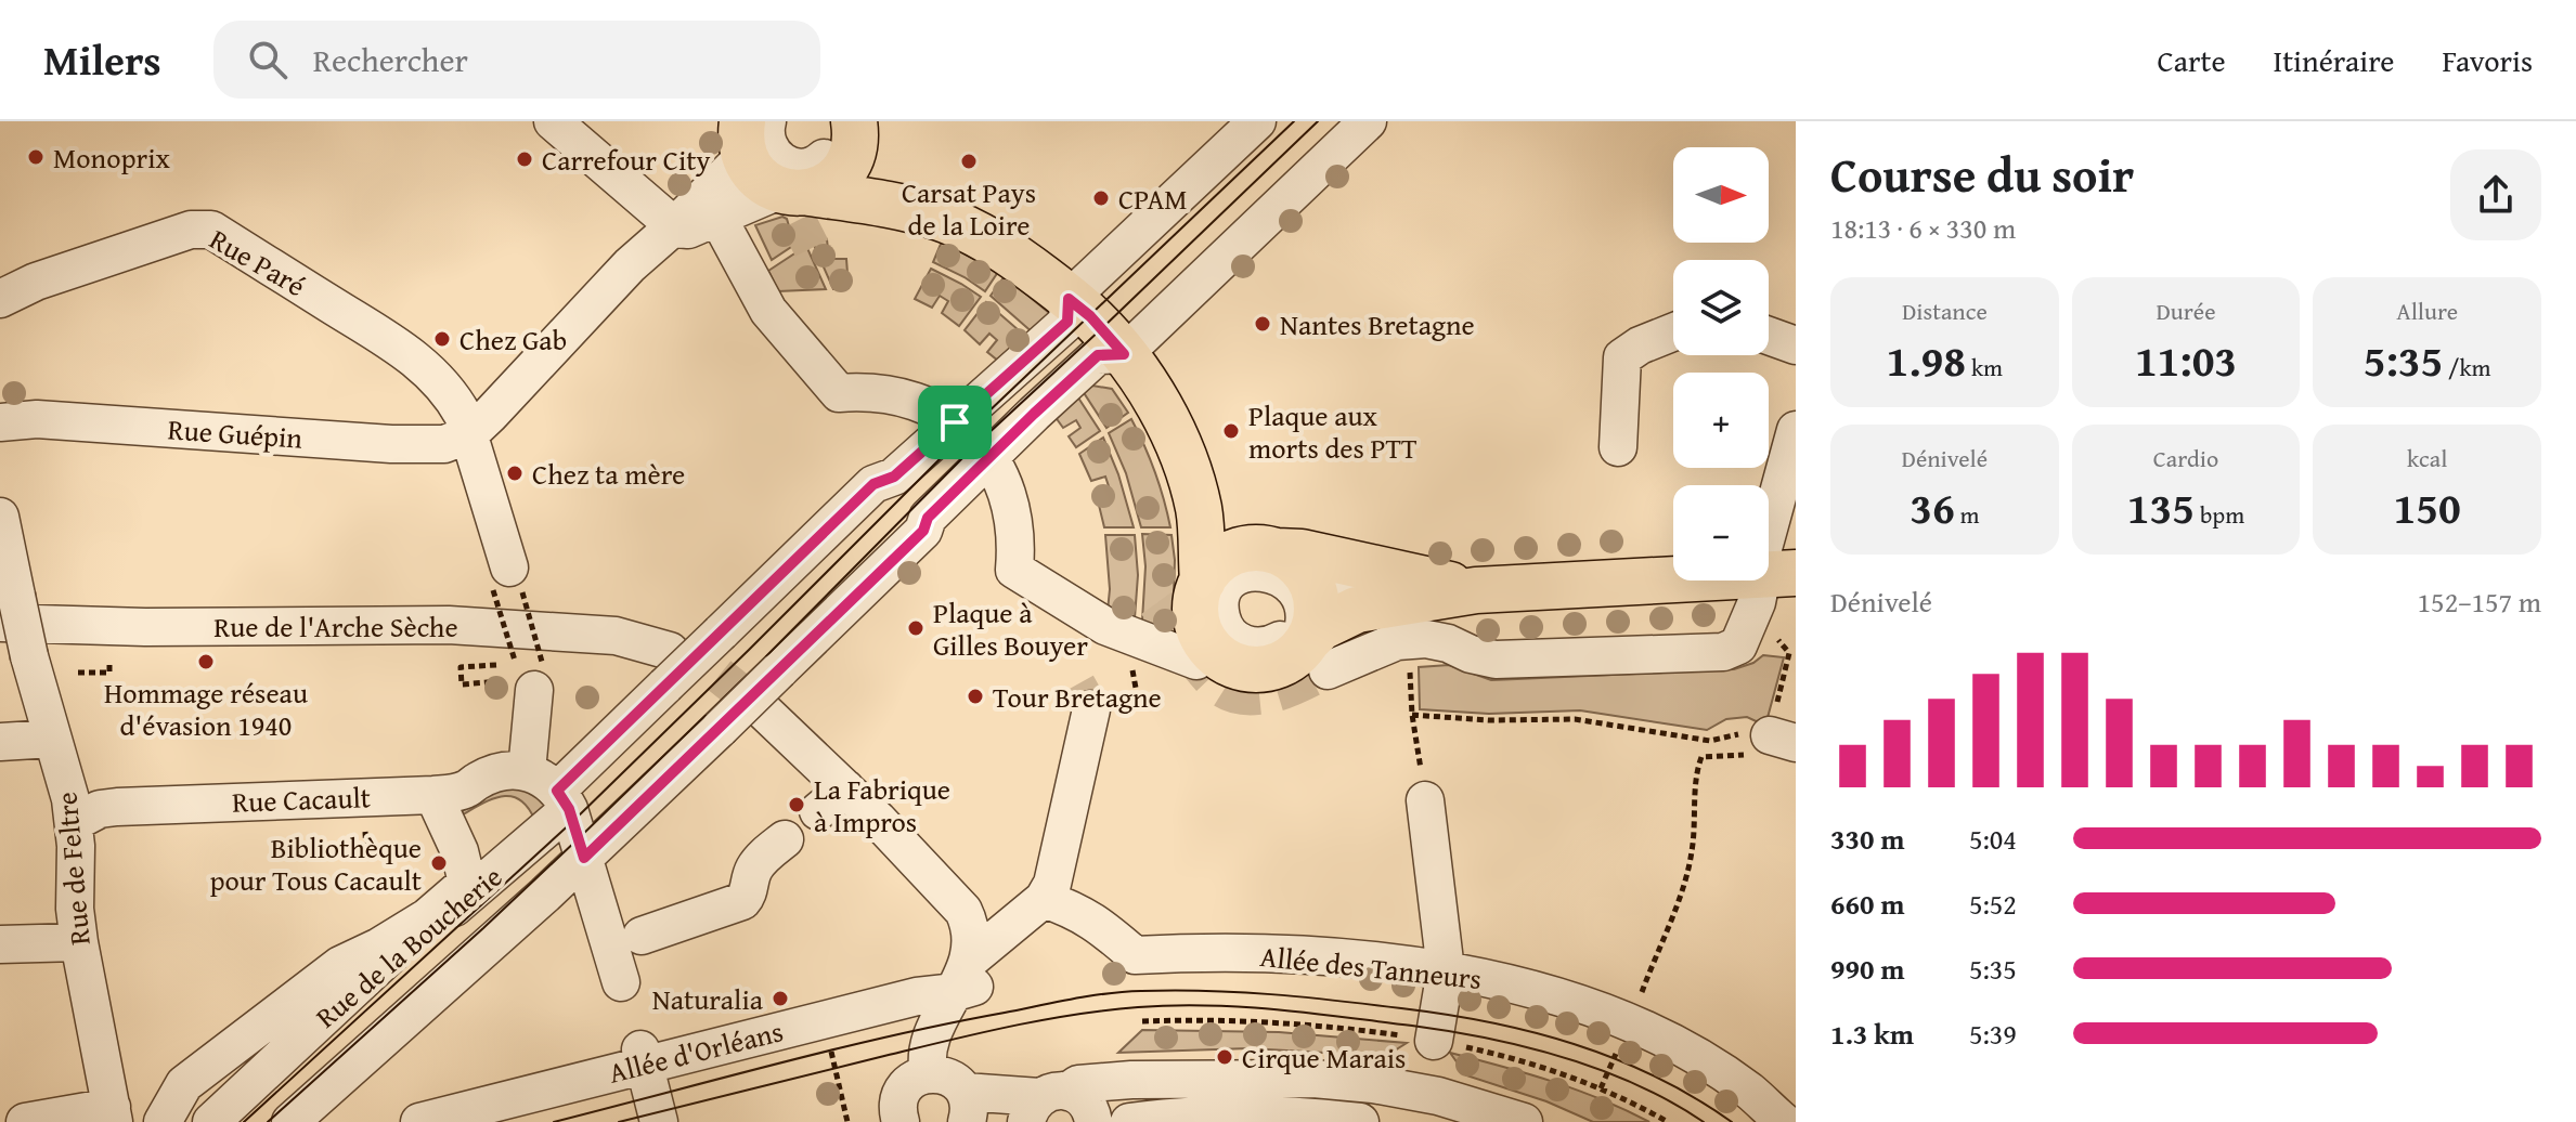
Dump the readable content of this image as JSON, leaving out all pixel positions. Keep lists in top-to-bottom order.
{
  "streets": {
    "street": [
      "Rue Paré",
      "Rue Guépin",
      "Rue de l'Arche Sèche",
      "Rue Cacault",
      "Rue de Feltre",
      "Rue de la Boucherie",
      "Allée des Tanneurs",
      "Allée d'Orléans"
    ]
  },
  "crossings": [
    ["Rue Paré", "Rue Guépin"],
    ["Rue de l'Arche Sèche", "Rue de Feltre"],
    ["Rue de l'Arche Sèche", "Rue de la Boucherie"],
    ["Rue Cacault", "Rue de Feltre"],
    ["Rue Cacault", "Rue de la Boucherie"]
  ],
  "places": [
    "Monoprix",
    "Carrefour City",
    "Carsat Pays de la Loire",
    "CPAM",
    "Nantes Bretagne",
    "Chez Gab",
    "Plaque aux morts des PTT",
    "Chez ta mère",
    "Plaque à Gilles Bouyer",
    "Hommage réseau d'évasion 1940",
    "Tour Bretagne",
    "La Fabrique à Impros",
    "Bibliothèque pour Tous Cacault",
    "Naturalia",
    "Cirque Marais"
  ],
  "north": "right",
  "page": {
    "header": "Milers",
    "search": "Rechercher",
    "nav": ["Carte", "Itinéraire", "Favoris"],
    "heading": ["Course du soir", "18:13 · 6 × 330 m"],
    "map_buttons": ["+", "−"],
    "stats": [
      ["Distance", "1.98 km"],
      ["Durée", "11:03"],
      ["Allure", "5:35 /km"],
      ["Dénivelé", "36 m"],
      ["Cardio", "135 bpm"],
      ["kcal", "150"]
    ],
    "chart": ["Dénivelé", "152–157 m"],
    "list": [
      {
        "name": "330 m",
        "note": "5:04"
      },
      {
        "name": "660 m",
        "note": "5:52"
      },
      {
        "name": "990 m",
        "note": "5:35"
      },
      {
        "name": "1.3 km",
        "note": "5:39"
      }
    ]
  }
}
